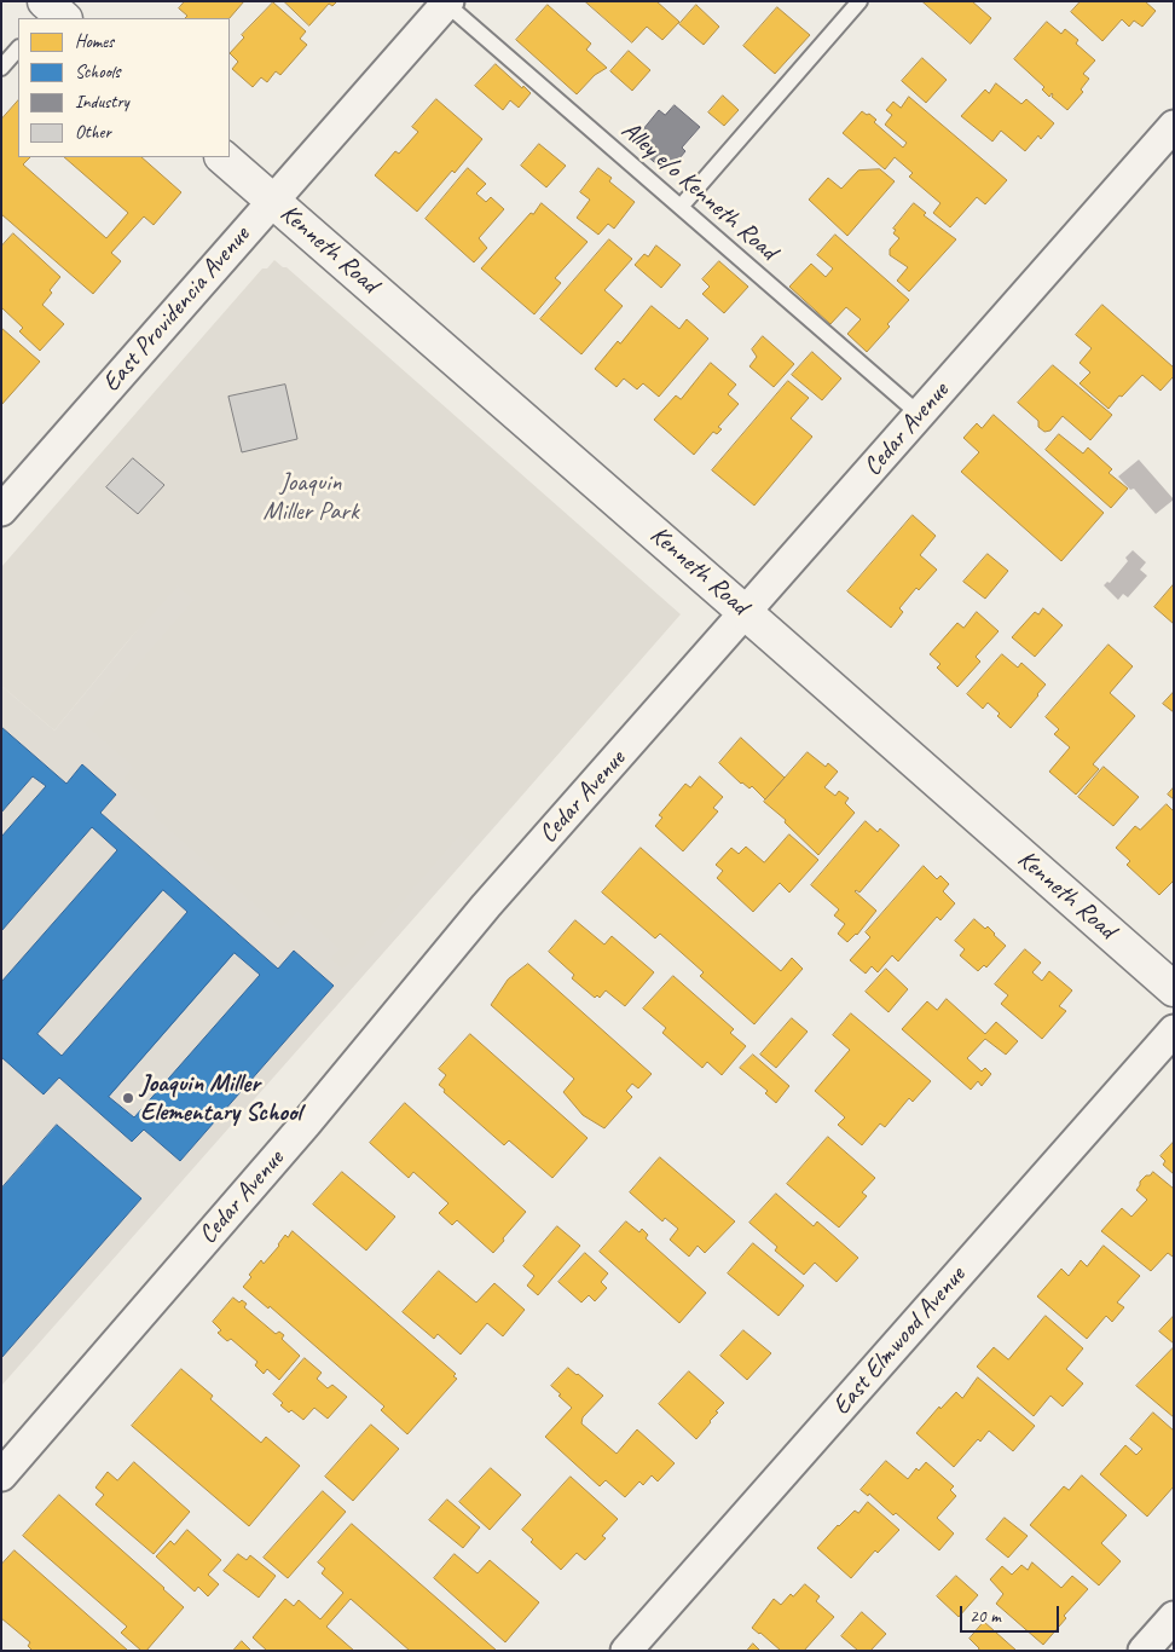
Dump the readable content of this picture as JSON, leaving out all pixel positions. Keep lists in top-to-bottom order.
{
  "streets": {
    "street": [
      "Kenneth Road",
      "East Providencia Avenue",
      "Cedar Avenue",
      "East Elmwood Avenue"
    ],
    "lane": ["Alley e/o Kenneth Road"]
  },
  "crossings": [
    ["Alley e/o Kenneth Road", "East Providencia Avenue"],
    ["Alley e/o Kenneth Road", "Cedar Avenue"],
    ["Kenneth Road", "East Providencia Avenue"],
    ["Kenneth Road", "Cedar Avenue"]
  ],
  "parks": ["Joaquin Miller Park"],
  "places": ["Joaquin Miller Elementary School"],
  "legend": [
    "Homes",
    "Schools",
    "Industry",
    "Other"
  ],
  "scale_bar": "20 m"
}
